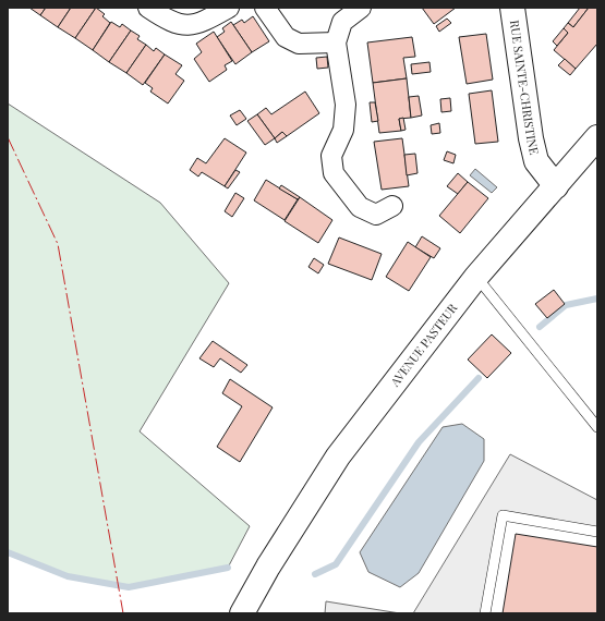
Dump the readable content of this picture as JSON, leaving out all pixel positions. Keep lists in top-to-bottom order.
{
  "streets": {
    "main road": ["RUE SAINTE-CHRISTINE", "AVENUE PASTEUR"]
  },
  "crossings": [
    ["RUE SAINTE-CHRISTINE", "AVENUE PASTEUR"]
  ]
}
